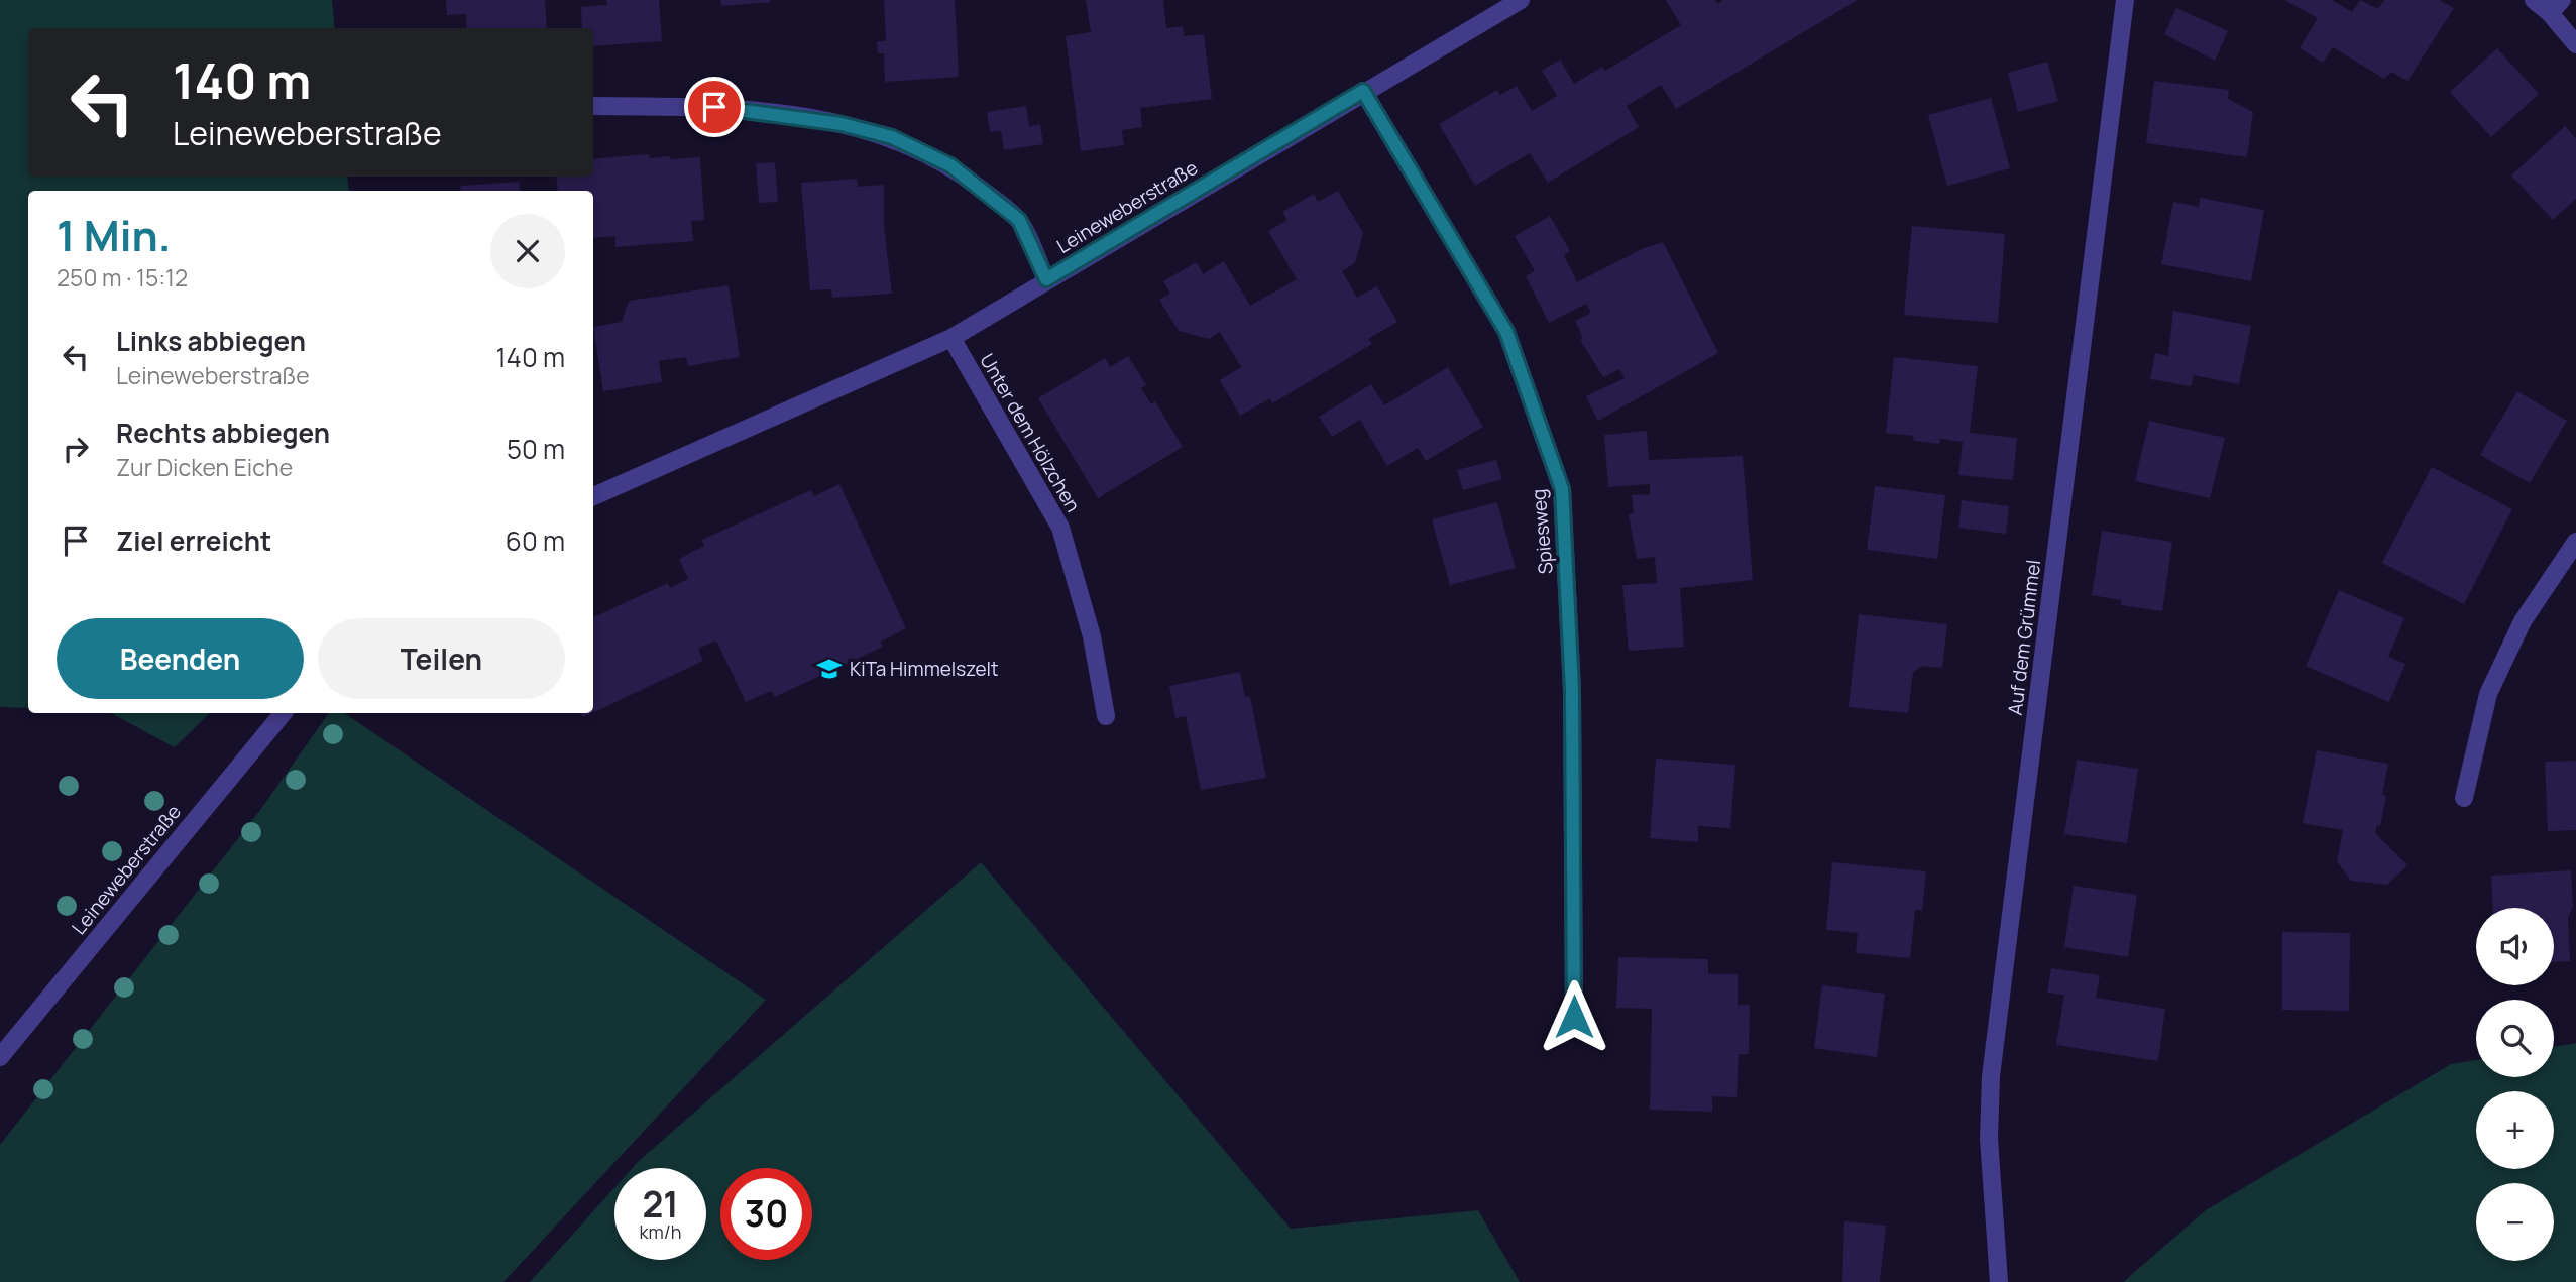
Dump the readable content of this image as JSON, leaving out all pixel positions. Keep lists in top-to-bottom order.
{
  "streets": {
    "street": [
      "Leineweberstraße",
      "Unter dem Hölzchen",
      "Spiesweg",
      "Auf dem Grümmel"
    ]
  },
  "crossings": [
    ["Leineweberstraße", "Unter dem Hölzchen"],
    ["Leineweberstraße", "Spiesweg"]
  ],
  "places": {
    "school or university": ["KiTa Himmelszelt"]
  },
  "page": {
    "turn": ["140 m", "Leineweberstraße"],
    "heading": ["1 Min.", "250 m · 15:12"],
    "list": [
      {
        "name": "Links abbiegen",
        "note": "Leineweberstraße",
        "value": "140 m"
      },
      {
        "name": "Rechts abbiegen",
        "note": "Zur Dicken Eiche",
        "value": "50 m"
      },
      {
        "name": "Ziel erreicht",
        "value": "60 m"
      }
    ],
    "buttons": ["Beenden", "Teilen"],
    "map_buttons": ["+", "−"],
    "speed": "21 km/h",
    "limit": "30"
  }
}
